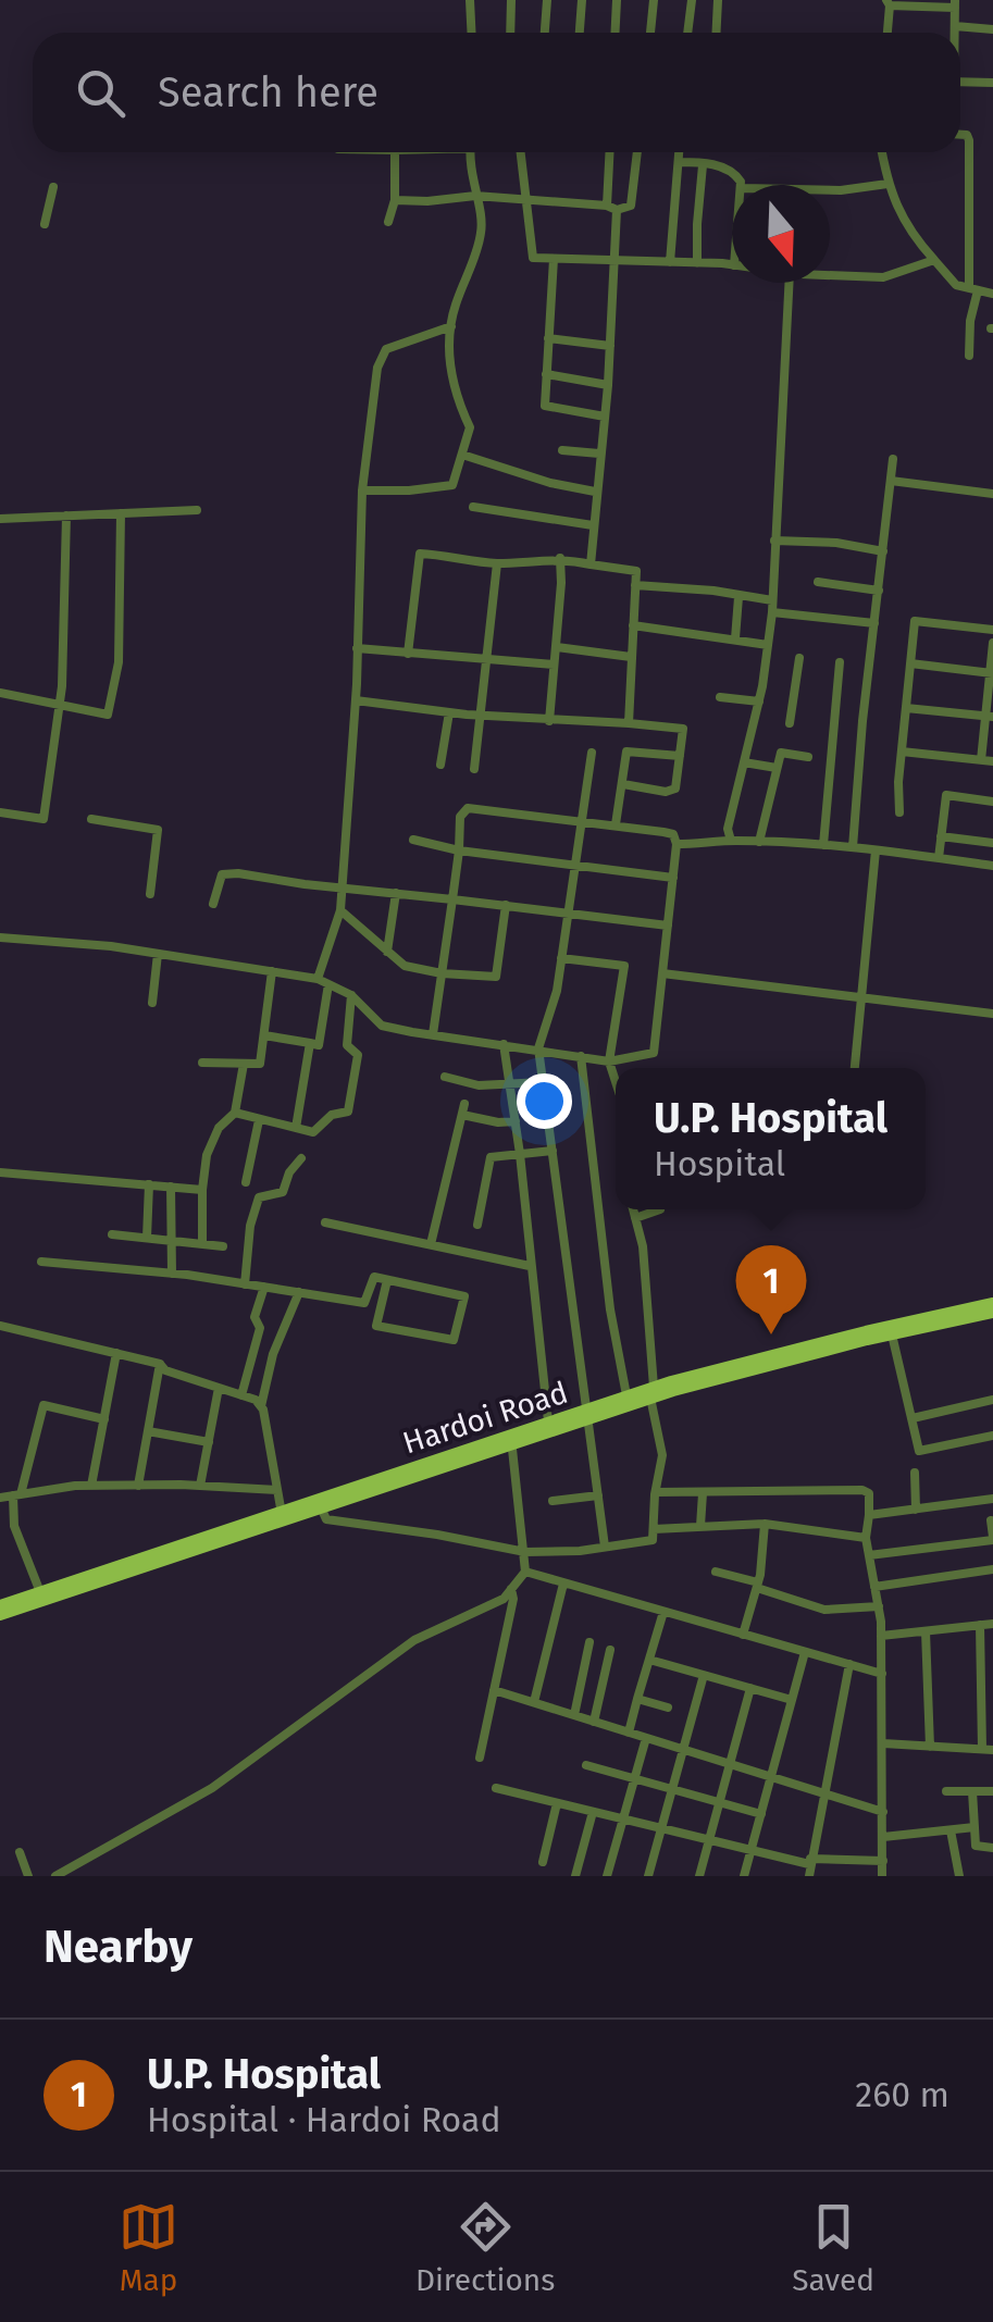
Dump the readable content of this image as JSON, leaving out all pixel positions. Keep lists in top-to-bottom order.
{
  "streets": {
    "main road": ["Hardoi Road"]
  },
  "north": "bottom",
  "page": {
    "search": "Search here",
    "popup": ["U.P. Hospital", "Hospital"],
    "pins": "1",
    "heading": "Nearby",
    "list": [
      {
        "mark": "1",
        "name": "U.P. Hospital",
        "note": "Hospital · Hardoi Road",
        "value": "260 m"
      }
    ],
    "nav": ["Map", "Directions", "Saved"]
  }
}
